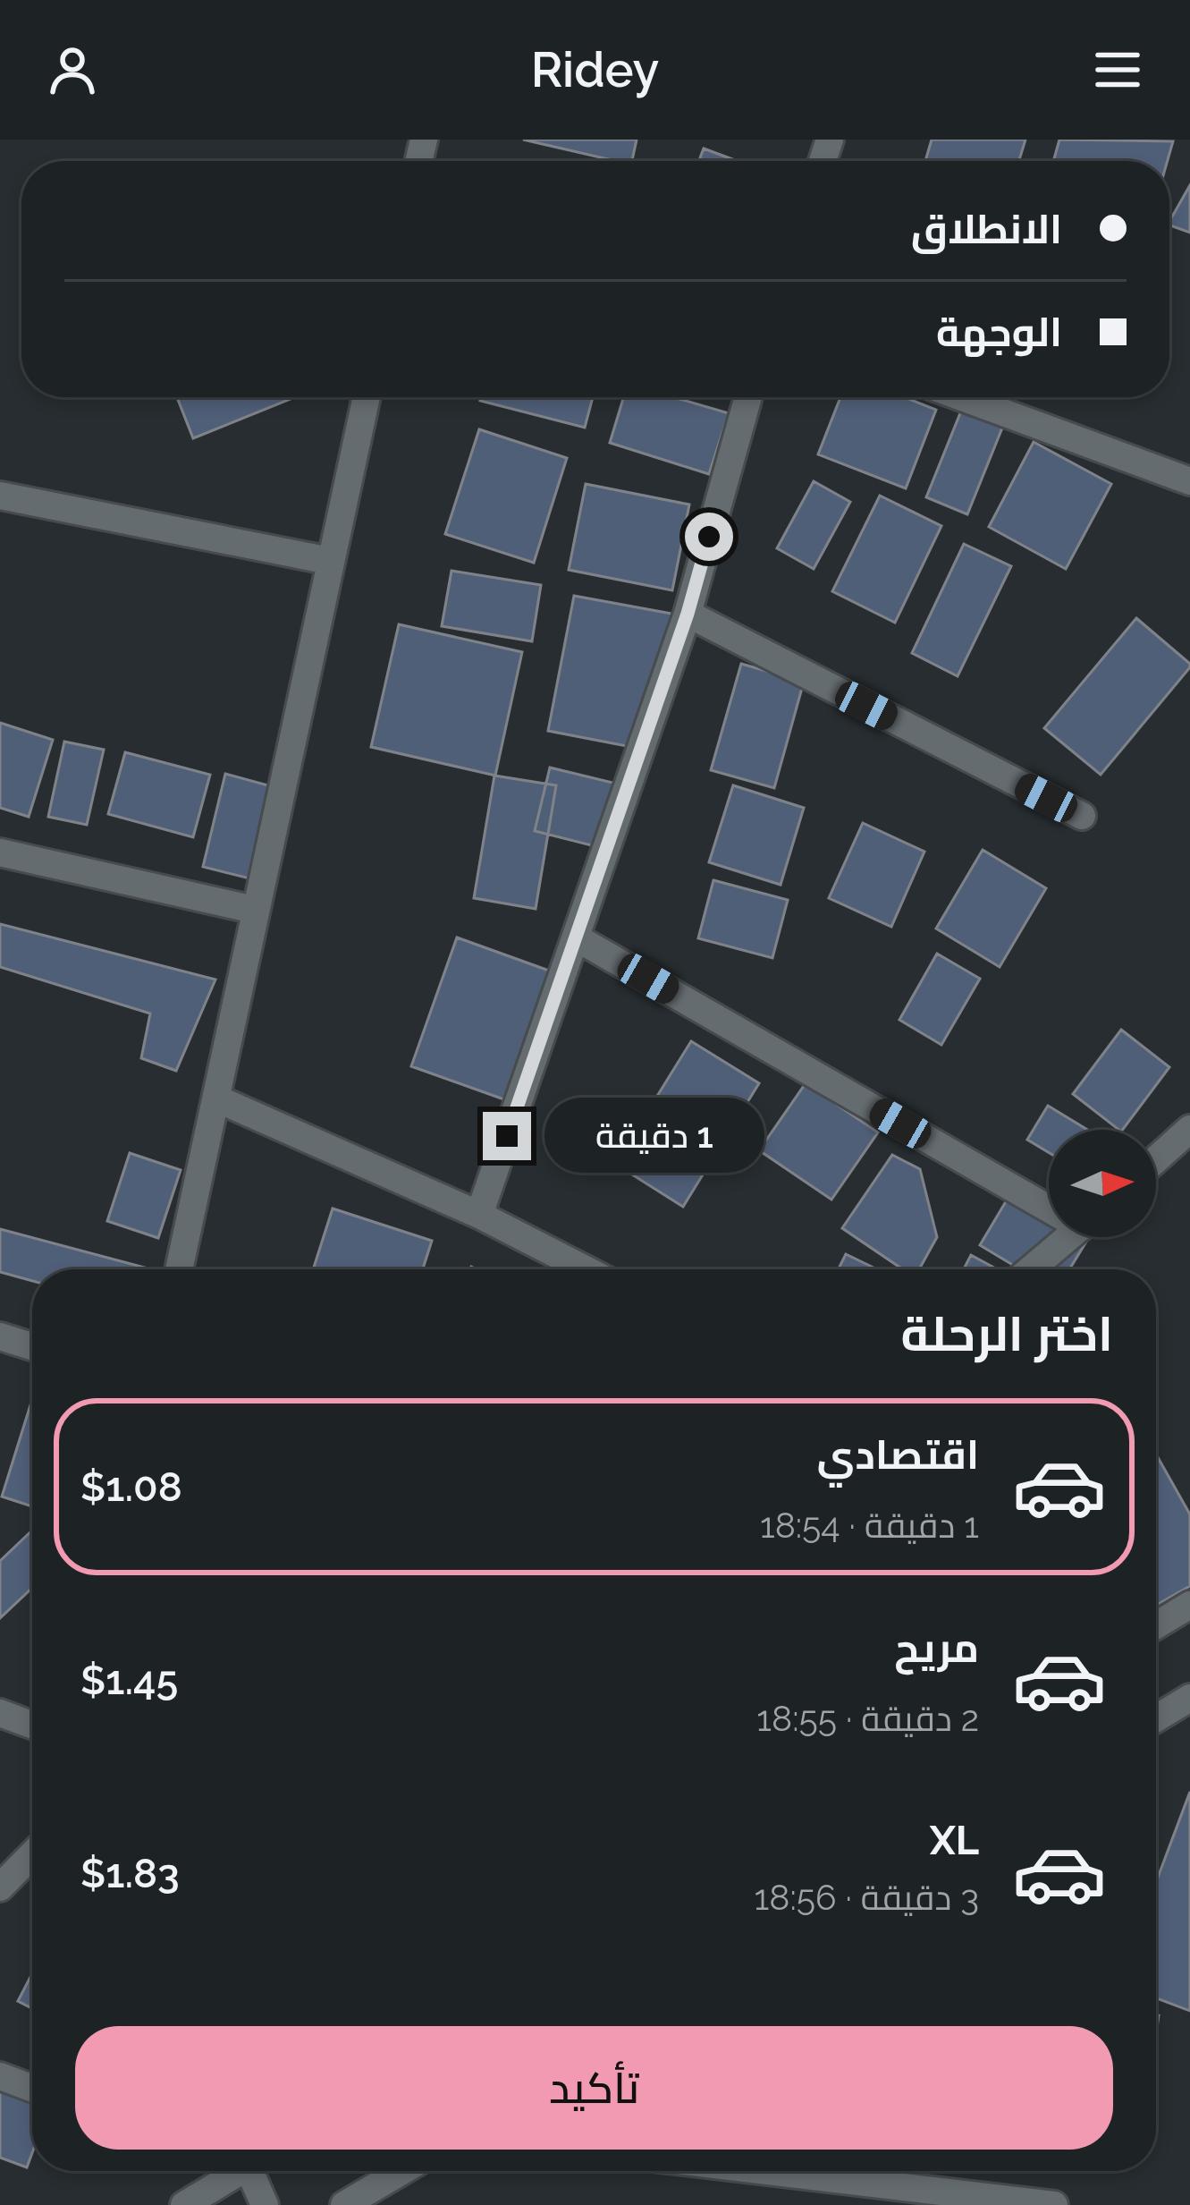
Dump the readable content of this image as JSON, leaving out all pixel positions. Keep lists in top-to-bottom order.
{
  "north": "right",
  "page": {
    "header": "Ridey",
    "banner": ["الانطلاق", "الوجهة"],
    "bubble": "1 دقيقة",
    "heading": "اختر الرحلة",
    "list": [
      {
        "name": "اقتصادي",
        "note": "1 دقيقة · 18:54",
        "value": "$1.08"
      },
      {
        "name": "مريح",
        "note": "2 دقيقة · 18:55",
        "value": "$1.45"
      },
      {
        "name": "XL",
        "note": "3 دقيقة · 18:56",
        "value": "$1.83"
      }
    ],
    "buttons": "تأكيد"
  }
}
